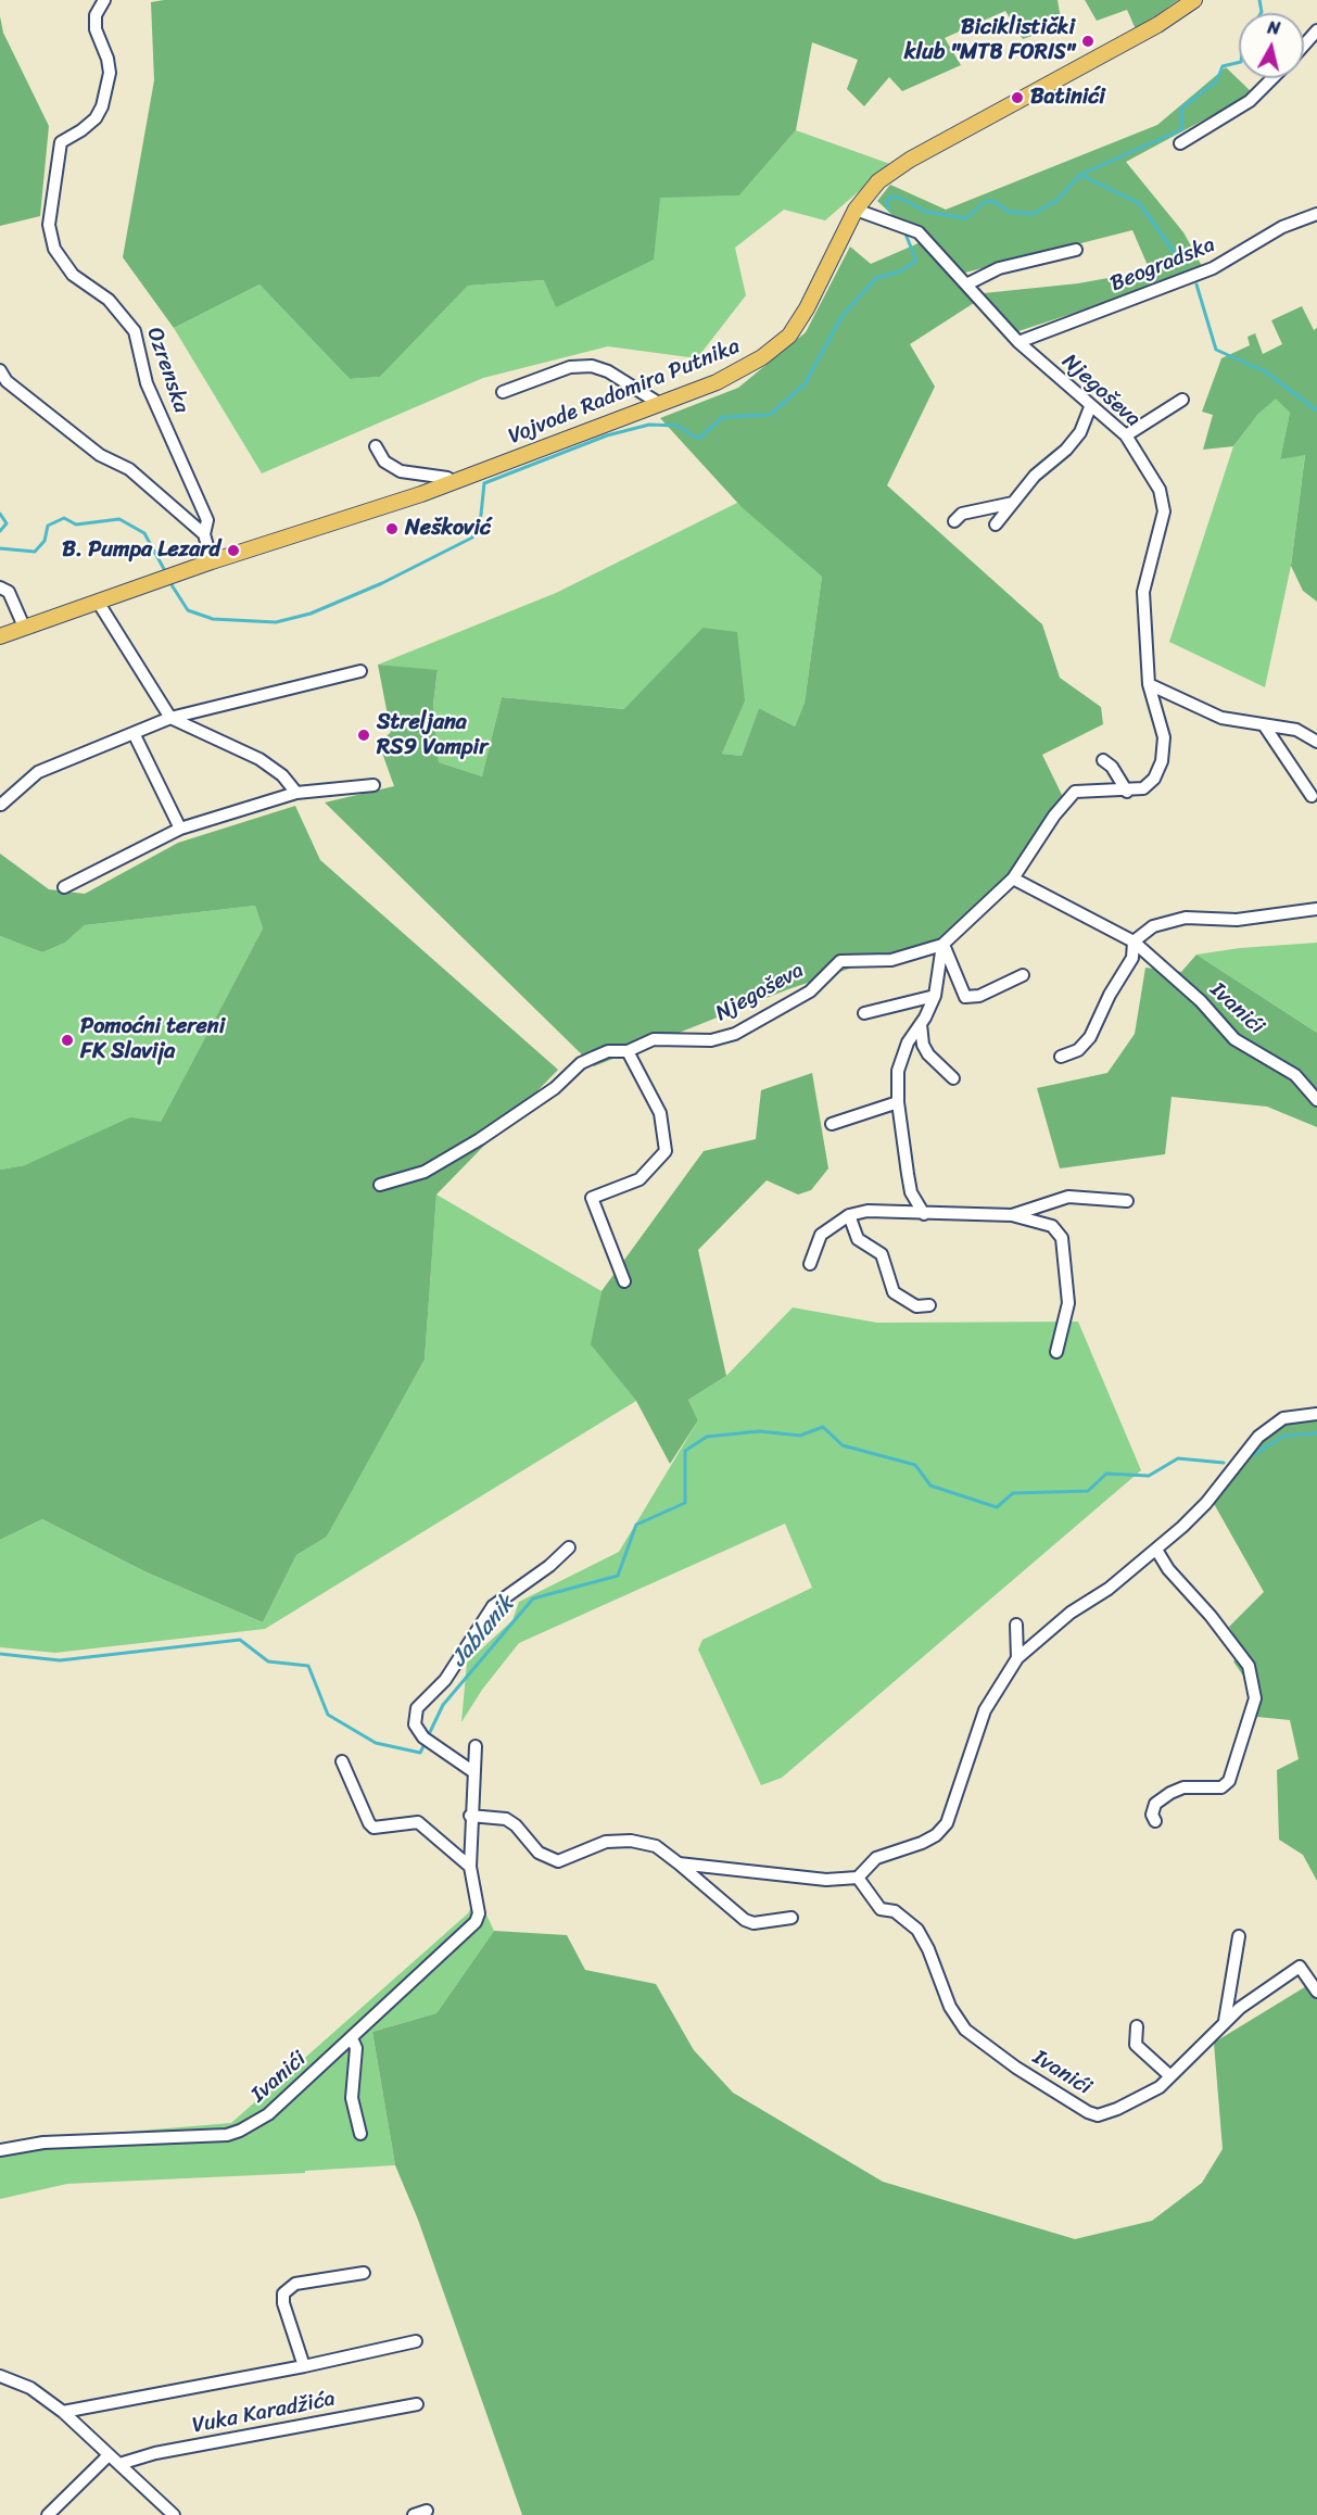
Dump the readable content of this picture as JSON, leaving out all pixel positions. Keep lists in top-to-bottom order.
{
  "streets": {
    "main road": ["Vojvode Radomira Putnika"],
    "street": [
      "Beogradska",
      "Ozrenska",
      "Njegoševa",
      "Ivanići",
      "Vuka Karadžića"
    ]
  },
  "crossings": [
    ["Beogradska", "Njegoševa"],
    ["Njegoševa", "Vojvode Radomira Putnika"]
  ],
  "water": ["Jablanik"],
  "places": [
    "Biciklistički klub \"MTB FORIS\"",
    "Batinići",
    "Nešković",
    "B. Pumpa Lezard",
    "Streljana RS9 Vampir",
    "Pomoćni tereni FK Slavija"
  ],
  "north": "top"
}
